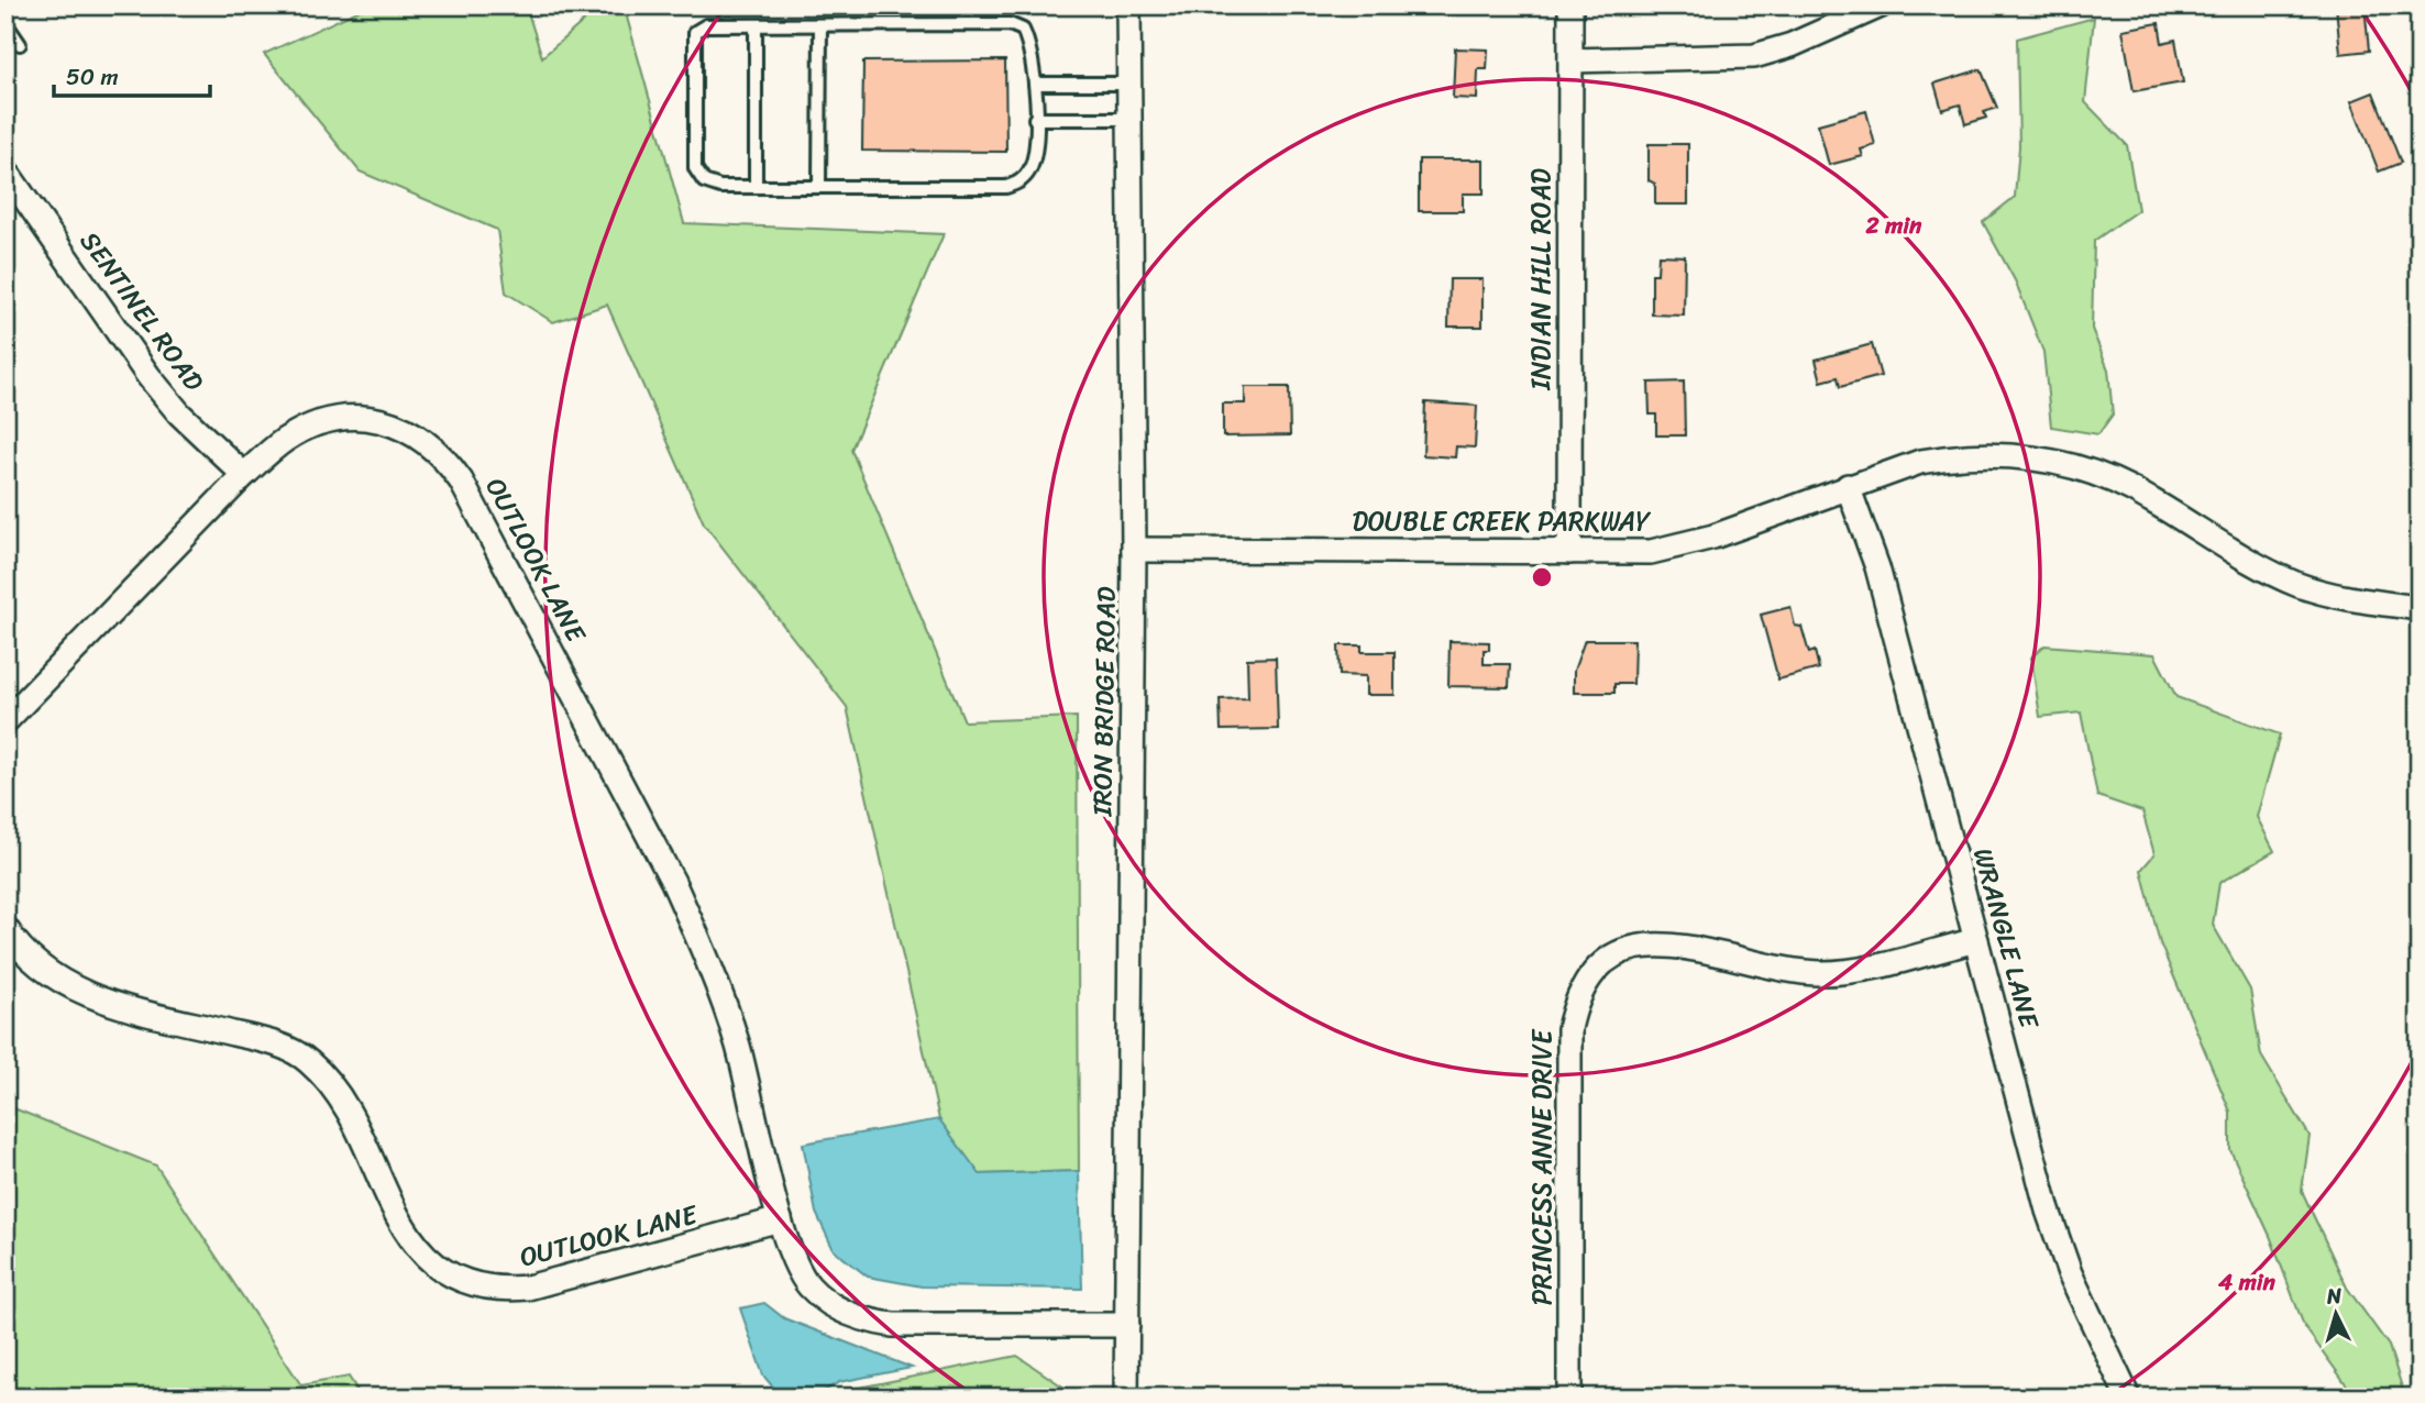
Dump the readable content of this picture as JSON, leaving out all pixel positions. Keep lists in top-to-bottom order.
{
  "streets": {
    "street": [
      "INDIAN HILL ROAD",
      "SENTINEL ROAD",
      "DOUBLE CREEK PARKWAY",
      "OUTLOOK LANE",
      "IRON BRIDGE ROAD",
      "WRANGLE LANE",
      "PRINCESS ANNE DRIVE"
    ]
  },
  "crossings": [
    ["INDIAN HILL ROAD", "DOUBLE CREEK PARKWAY"],
    ["SENTINEL ROAD", "OUTLOOK LANE"],
    ["DOUBLE CREEK PARKWAY", "IRON BRIDGE ROAD"],
    ["DOUBLE CREEK PARKWAY", "WRANGLE LANE"],
    ["OUTLOOK LANE", "IRON BRIDGE ROAD"],
    ["WRANGLE LANE", "PRINCESS ANNE DRIVE"]
  ],
  "scale_bar": "50 m",
  "north": "top",
  "rings": ["2 min", "4 min"]
}
